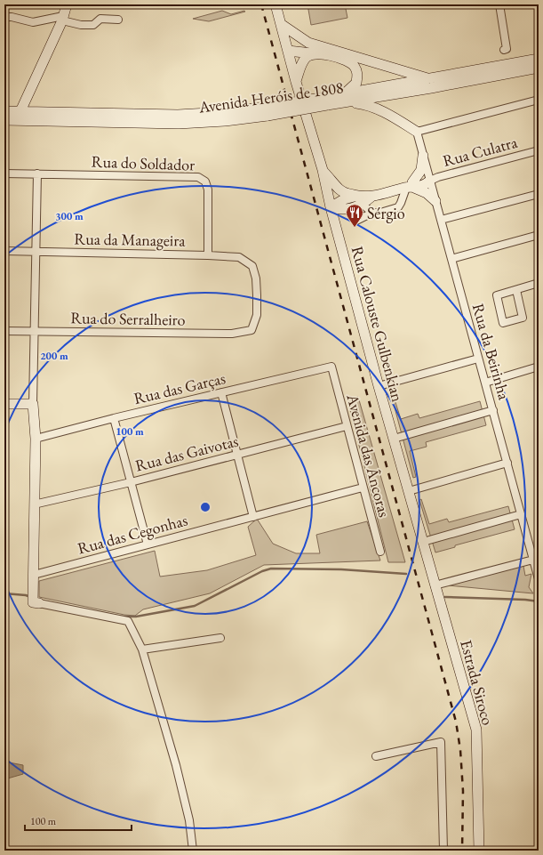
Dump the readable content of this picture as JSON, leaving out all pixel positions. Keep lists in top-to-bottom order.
{
  "streets": {
    "street": [
      "Avenida Heróis de 1808",
      "Rua Culatra",
      "Rua do Soldador",
      "Rua da Manageira",
      "Rua do Serralheiro",
      "Rua Calouste Gulbenkian",
      "Rua da Beirinha",
      "Rua das Garças",
      "Rua das Gaivotas",
      "Avenida das Âncoras",
      "Rua das Cegonhas",
      "Estrada Siroco"
    ]
  },
  "crossings": [
    ["Rua Culatra", "Rua da Beirinha"],
    ["Rua do Soldador", "Rua da Manageira"],
    ["Rua da Manageira", "Rua do Serralheiro"],
    ["Rua Calouste Gulbenkian", "Estrada Siroco"],
    ["Rua das Garças", "Avenida das Âncoras"],
    ["Rua das Gaivotas", "Avenida das Âncoras"],
    ["Avenida das Âncoras", "Rua das Cegonhas"]
  ],
  "places": {
    "restaurant": ["Sérgio"]
  },
  "scale_bar": "100 m",
  "rings": ["300 m", "200 m", "100 m"]
}
